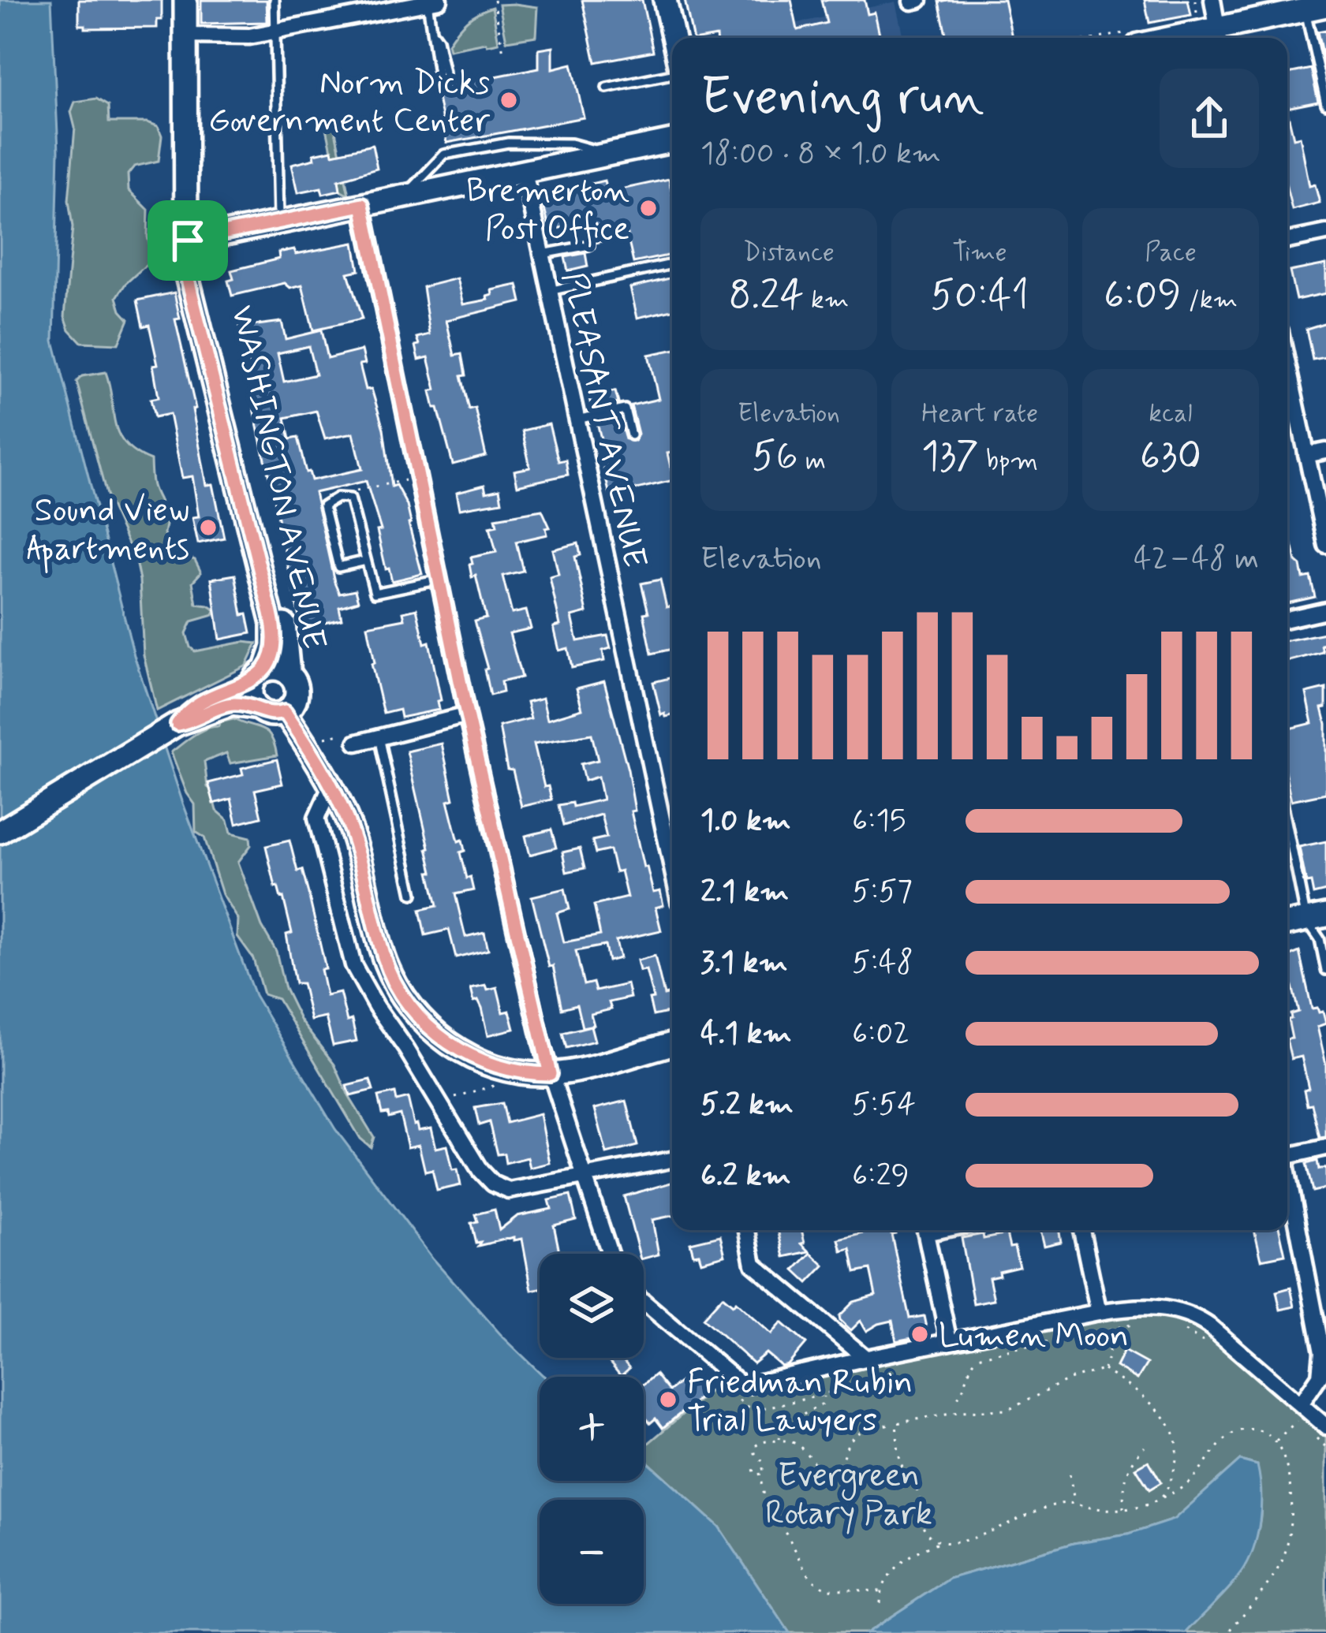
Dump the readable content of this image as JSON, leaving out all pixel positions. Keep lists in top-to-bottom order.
{
  "streets": {
    "main road": ["WASHINGTON AVENUE"],
    "street": ["PLEASANT AVENUE"]
  },
  "parks": ["Evergreen Rotary Park"],
  "places": [
    "Norm Dicks Government Center",
    "Bremerton Post Office",
    "Sound View Apartments",
    "Lumen Moon",
    "Friedman Rubin Trial Lawyers"
  ],
  "page": {
    "heading": ["Evening run", "18:00 · 8 × 1.0 km"],
    "stats": [
      ["Distance", "8.24 km"],
      ["Time", "50:41"],
      ["Pace", "6:09 /km"],
      ["Elevation", "56 m"],
      ["Heart rate", "137 bpm"],
      ["kcal", "630"]
    ],
    "chart": ["Elevation", "42–48 m"],
    "list": [
      {
        "name": "1.0 km",
        "note": "6:15"
      },
      {
        "name": "2.1 km",
        "note": "5:57"
      },
      {
        "name": "3.1 km",
        "note": "5:48"
      },
      {
        "name": "4.1 km",
        "note": "6:02"
      },
      {
        "name": "5.2 km",
        "note": "5:54"
      },
      {
        "name": "6.2 km",
        "note": "6:29"
      }
    ],
    "map_buttons": ["+", "−"]
  }
}
